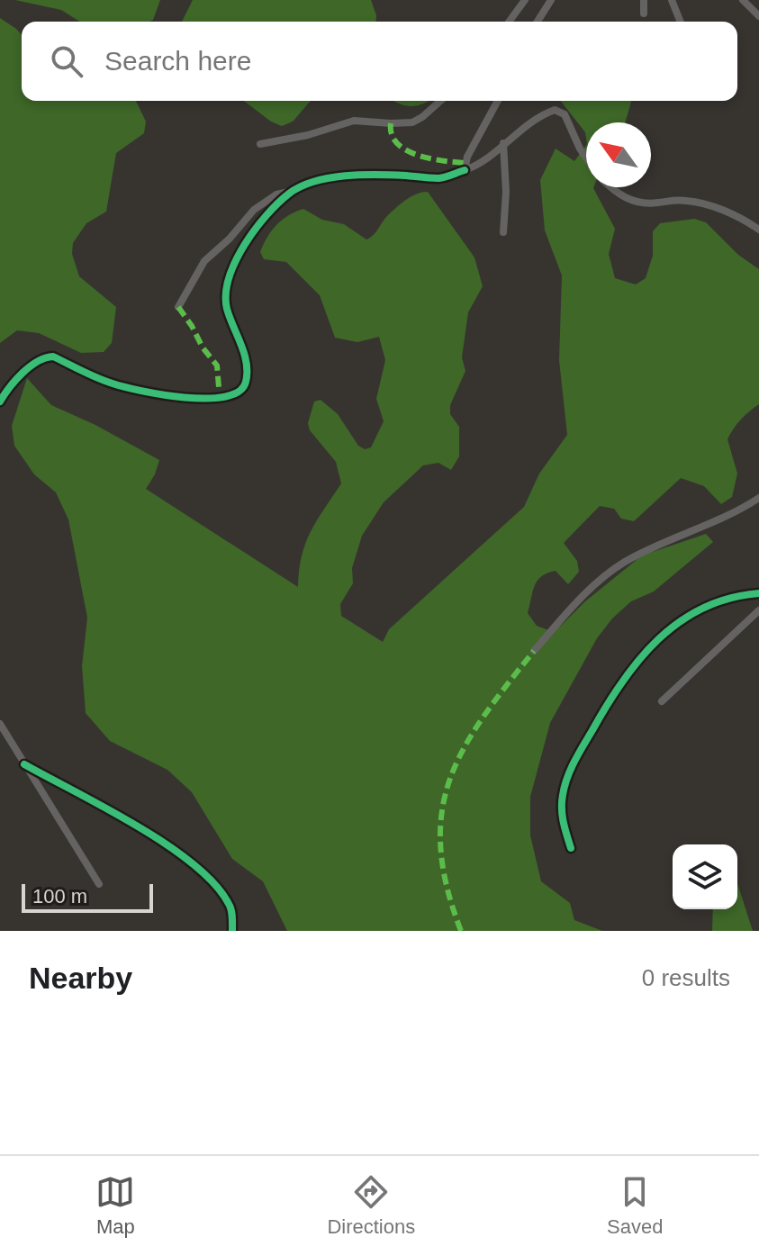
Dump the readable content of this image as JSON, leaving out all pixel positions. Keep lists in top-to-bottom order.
{
  "scale_bar": "100 m",
  "north": "top left",
  "page": {
    "search": "Search here",
    "scale": "100 m",
    "heading": ["Nearby", "0 results"],
    "nav": ["Map", "Directions", "Saved"]
  }
}
